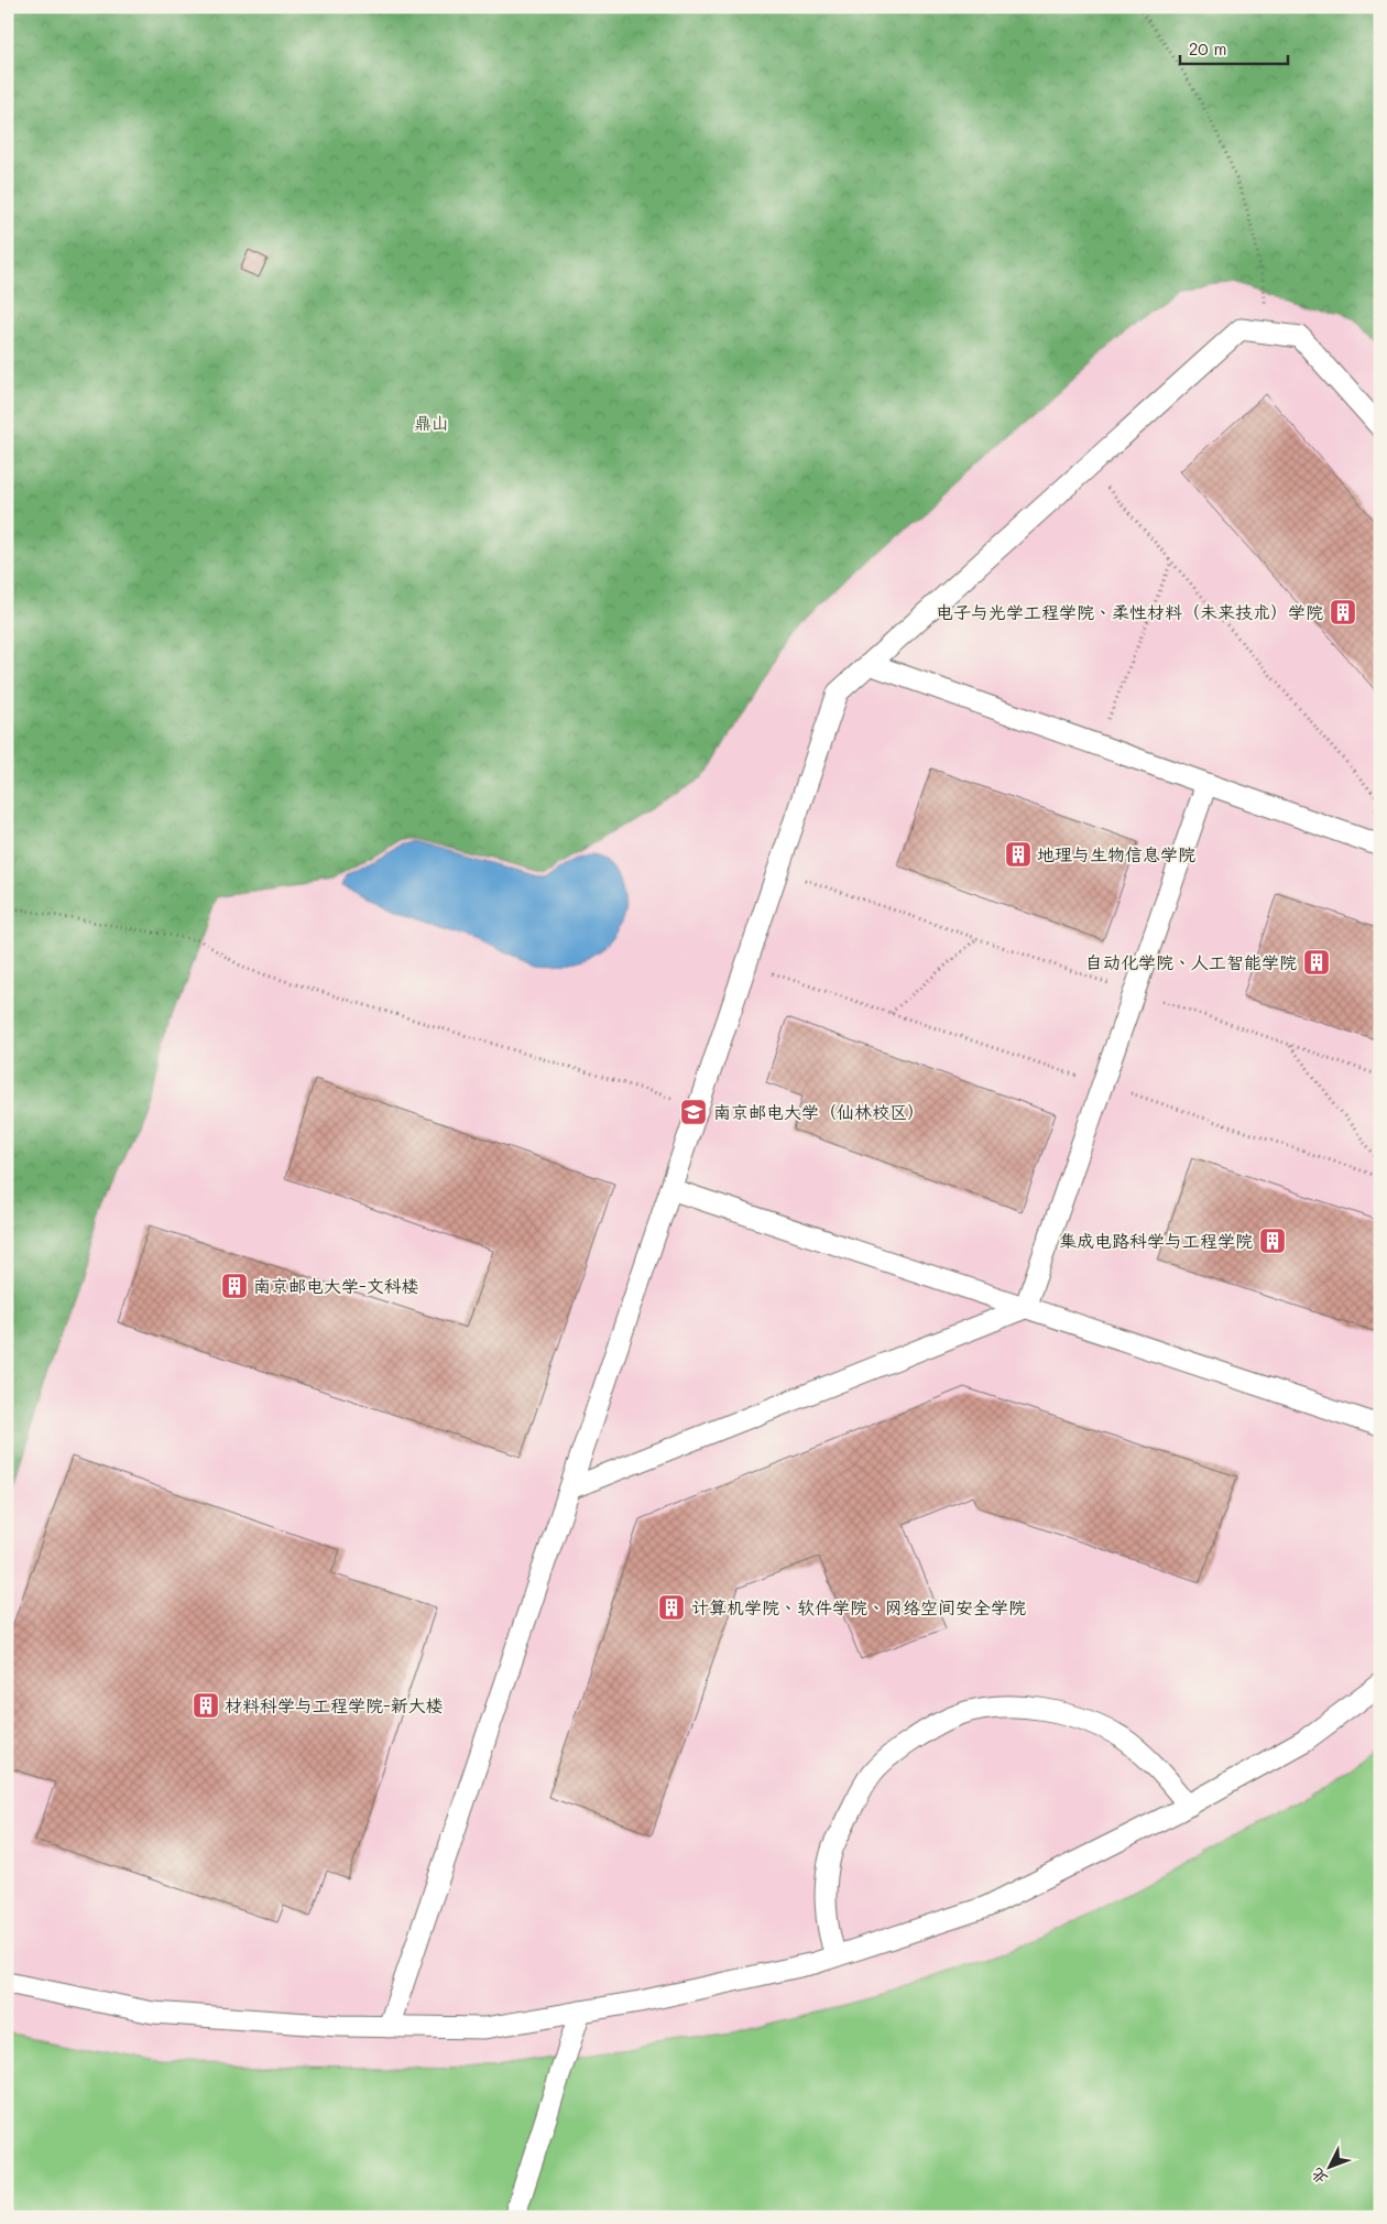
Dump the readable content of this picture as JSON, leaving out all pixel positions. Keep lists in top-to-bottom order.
{
  "parks": ["鼎山"],
  "places": {
    "building": [
      "电子与光学工程学院、柔性材料（未来技术）学院",
      "地理与生物信息学院",
      "自动化学院、人工智能学院",
      "集成电路科学与工程学院",
      "南京邮电大学-文科楼",
      "计算机学院、软件学院、网络空间安全学院",
      "材料科学与工程学院-新大楼"
    ],
    "school or university": ["南京邮电大学（仙林校区）"]
  },
  "scale_bar": "20 m",
  "north": "bottom left"
}
